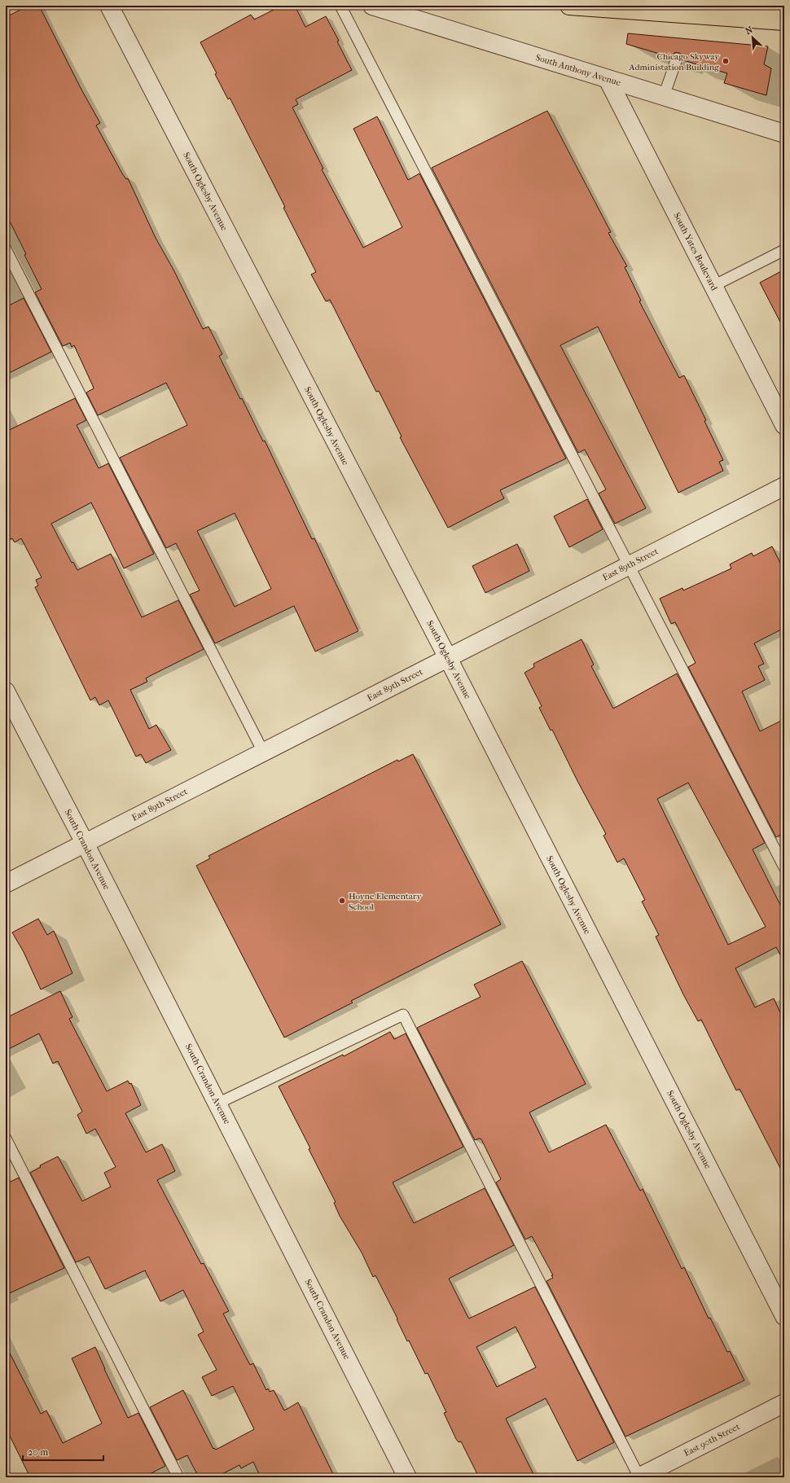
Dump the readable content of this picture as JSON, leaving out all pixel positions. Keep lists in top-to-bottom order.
{
  "streets": {
    "street": [
      "South Anthony Avenue",
      "South Oglesby Avenue",
      "South Yates Boulevard",
      "East 89th Street",
      "South Crandon Avenue",
      "East 90th Street"
    ]
  },
  "crossings": [
    ["South Anthony Avenue", "South Yates Boulevard"],
    ["South Oglesby Avenue", "East 89th Street"],
    ["East 89th Street", "South Crandon Avenue"]
  ],
  "places": ["Chicago Skyway Administation Building", "Hoyne Elementary School"],
  "scale_bar": "20 m",
  "north": "top left"
}
